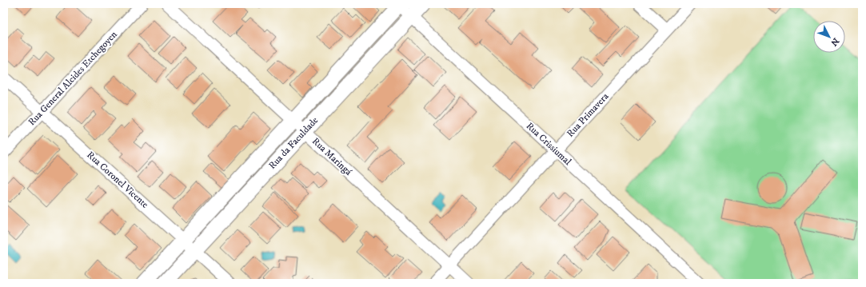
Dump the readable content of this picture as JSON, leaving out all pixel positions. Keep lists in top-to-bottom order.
{
  "streets": {
    "street": [
      "Rua General Alcides Etchegoyen",
      "Rua Primavera",
      "Rua da Faculdade",
      "Rua Crissiumal",
      "Rua Maringá",
      "Rua Coronel Vicente"
    ]
  },
  "crossings": [
    ["Rua General Alcides Etchegoyen", "Rua Coronel Vicente"],
    ["Rua Primavera", "Rua Crissiumal"],
    ["Rua Primavera", "Rua Maringá"],
    ["Rua da Faculdade", "Rua Crissiumal"],
    ["Rua da Faculdade", "Rua Maringá"],
    ["Rua da Faculdade", "Rua Coronel Vicente"]
  ],
  "north": "bottom right"
}
